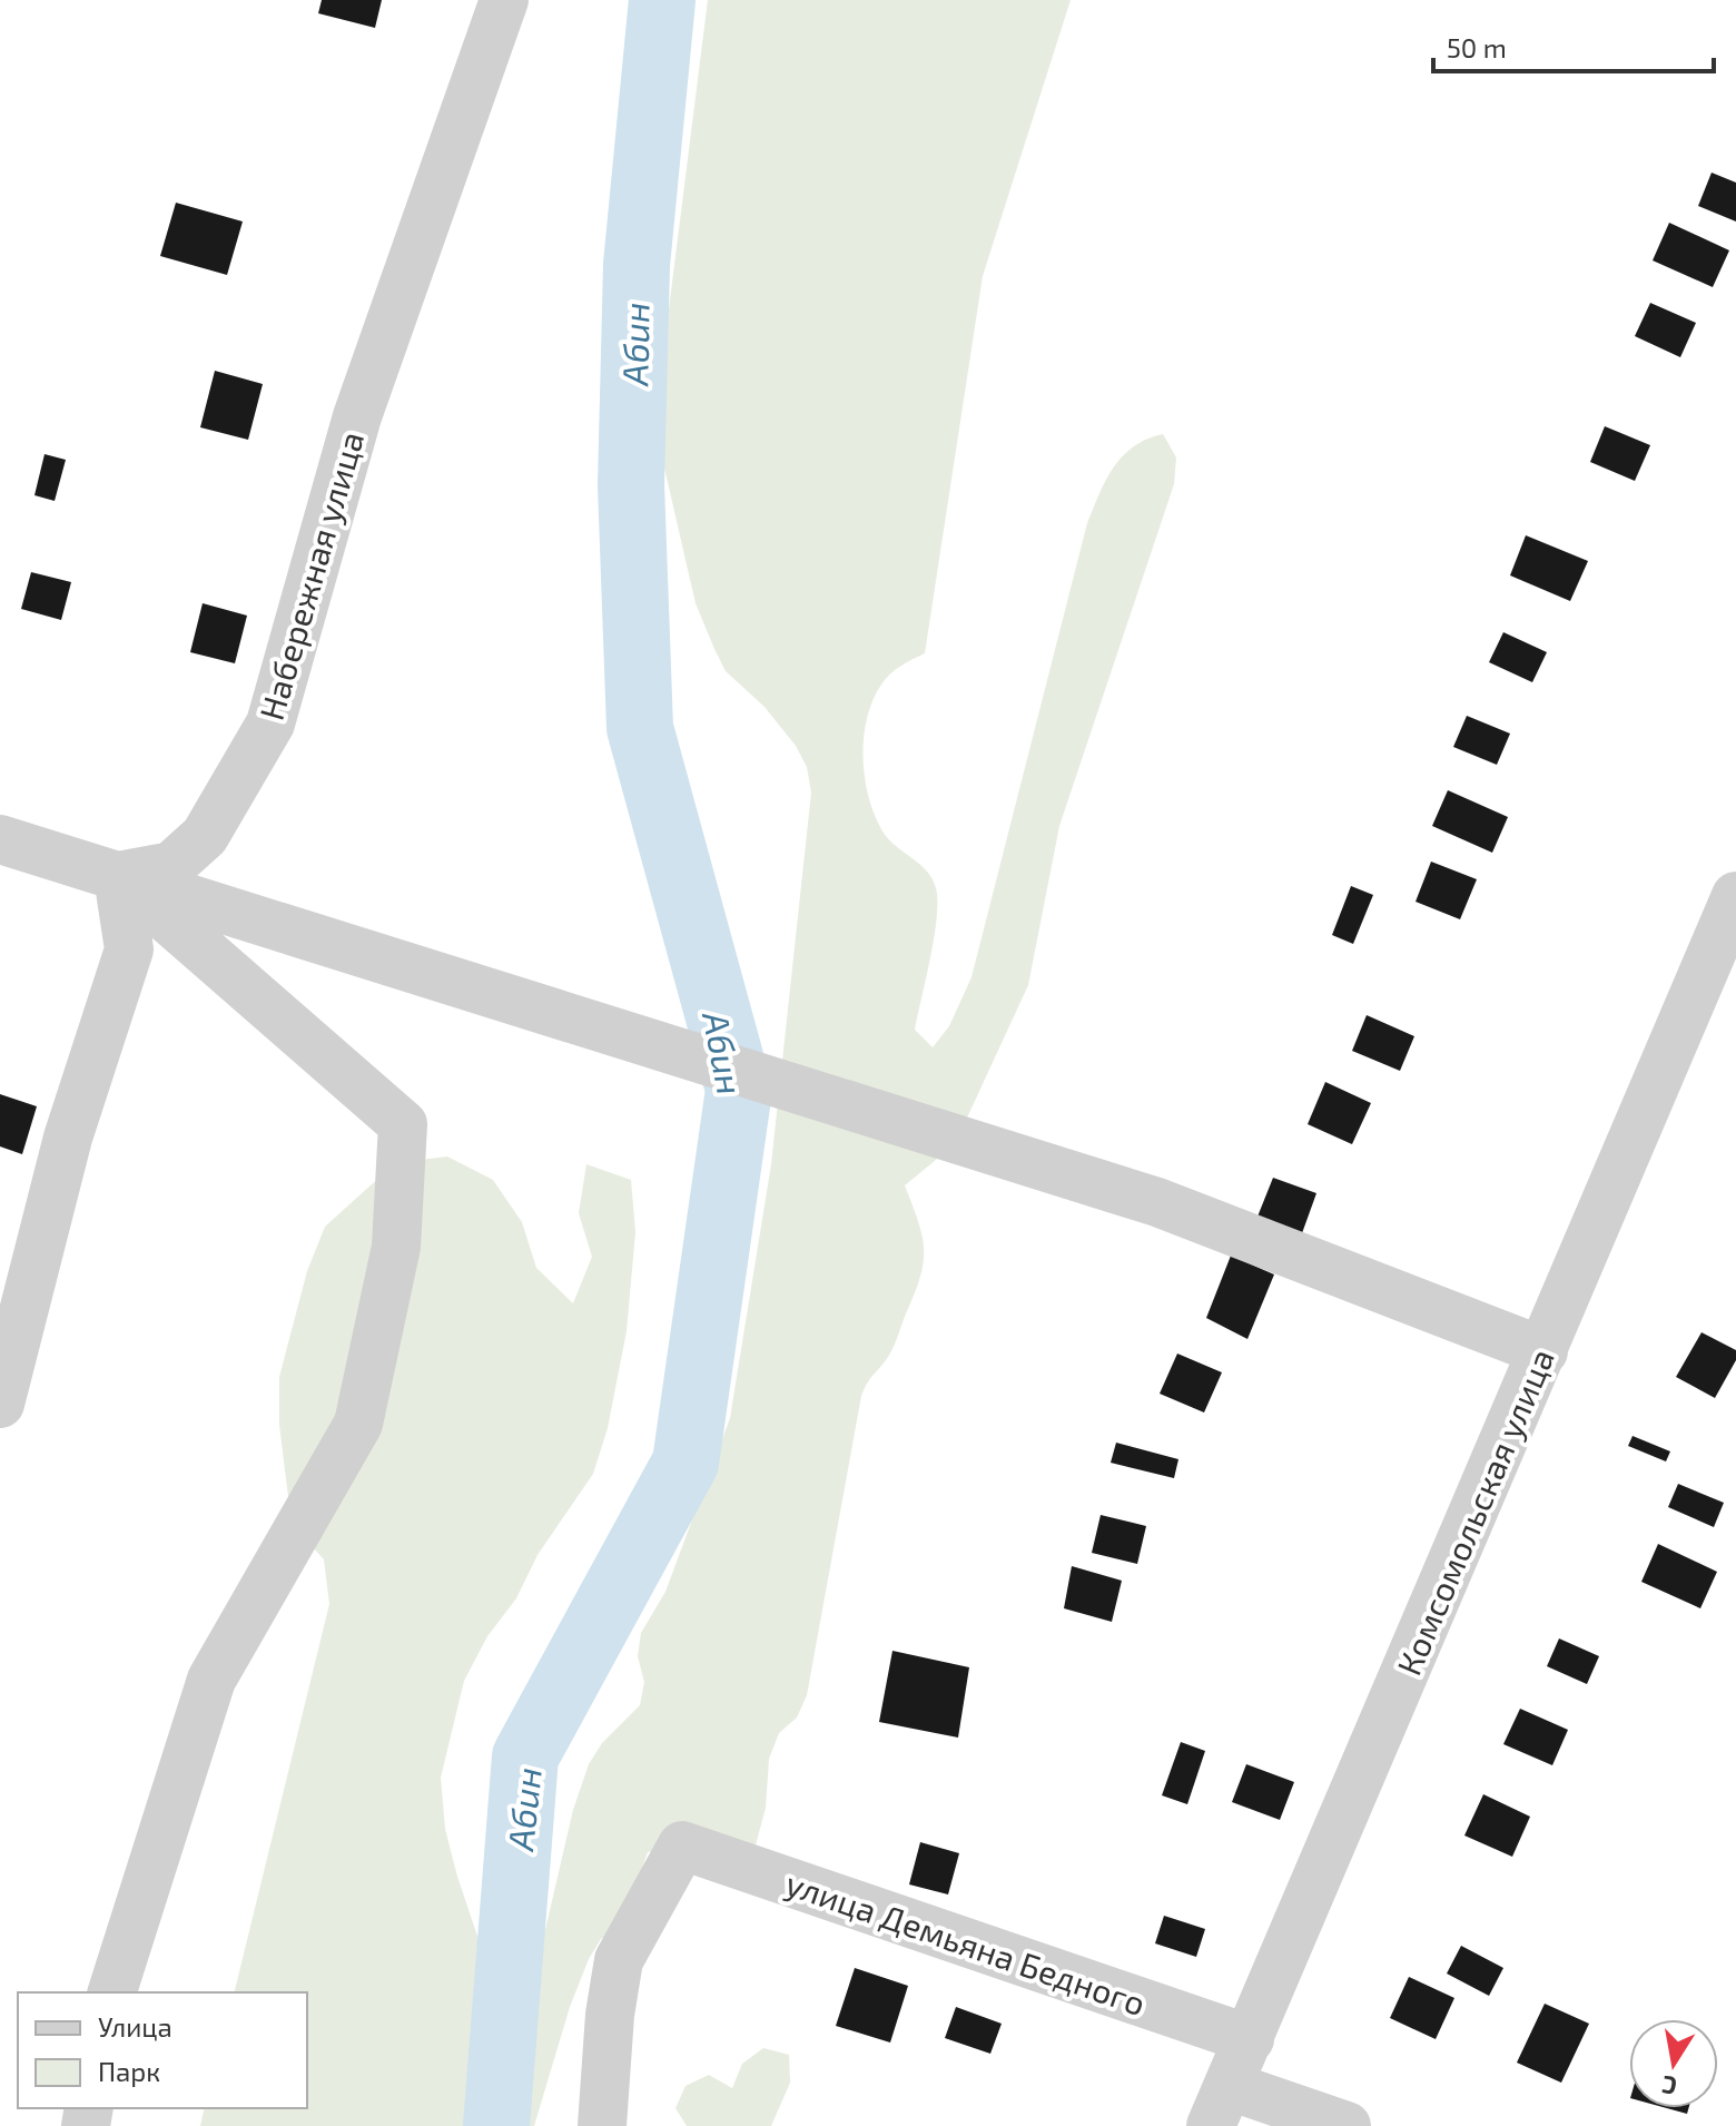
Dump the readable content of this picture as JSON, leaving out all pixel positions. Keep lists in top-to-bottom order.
{
  "streets": {
    "street": ["Набережная улица", "Комсомольская улица", "улица Демьяна Бедного"]
  },
  "crossings": [
    ["Комсомольская улица", "улица Демьяна Бедного"]
  ],
  "water": ["Абин"],
  "legend": ["Улица", "Парк"],
  "scale_bar": "50 m",
  "north": "bottom"
}
